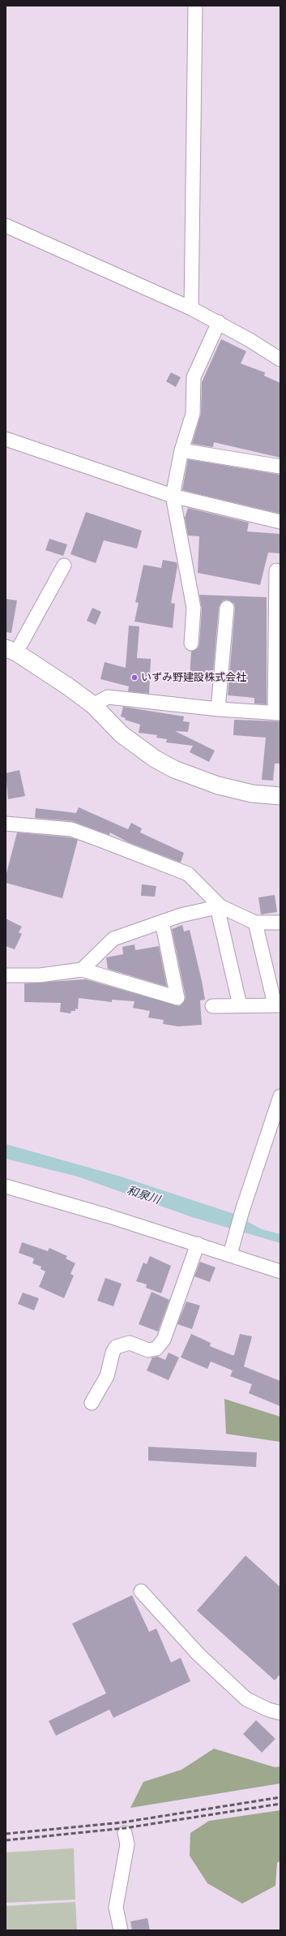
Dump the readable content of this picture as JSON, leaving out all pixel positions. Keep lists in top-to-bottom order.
{
  "water": ["和泉川"],
  "places": ["いずみ野建設株式会社"]
}
